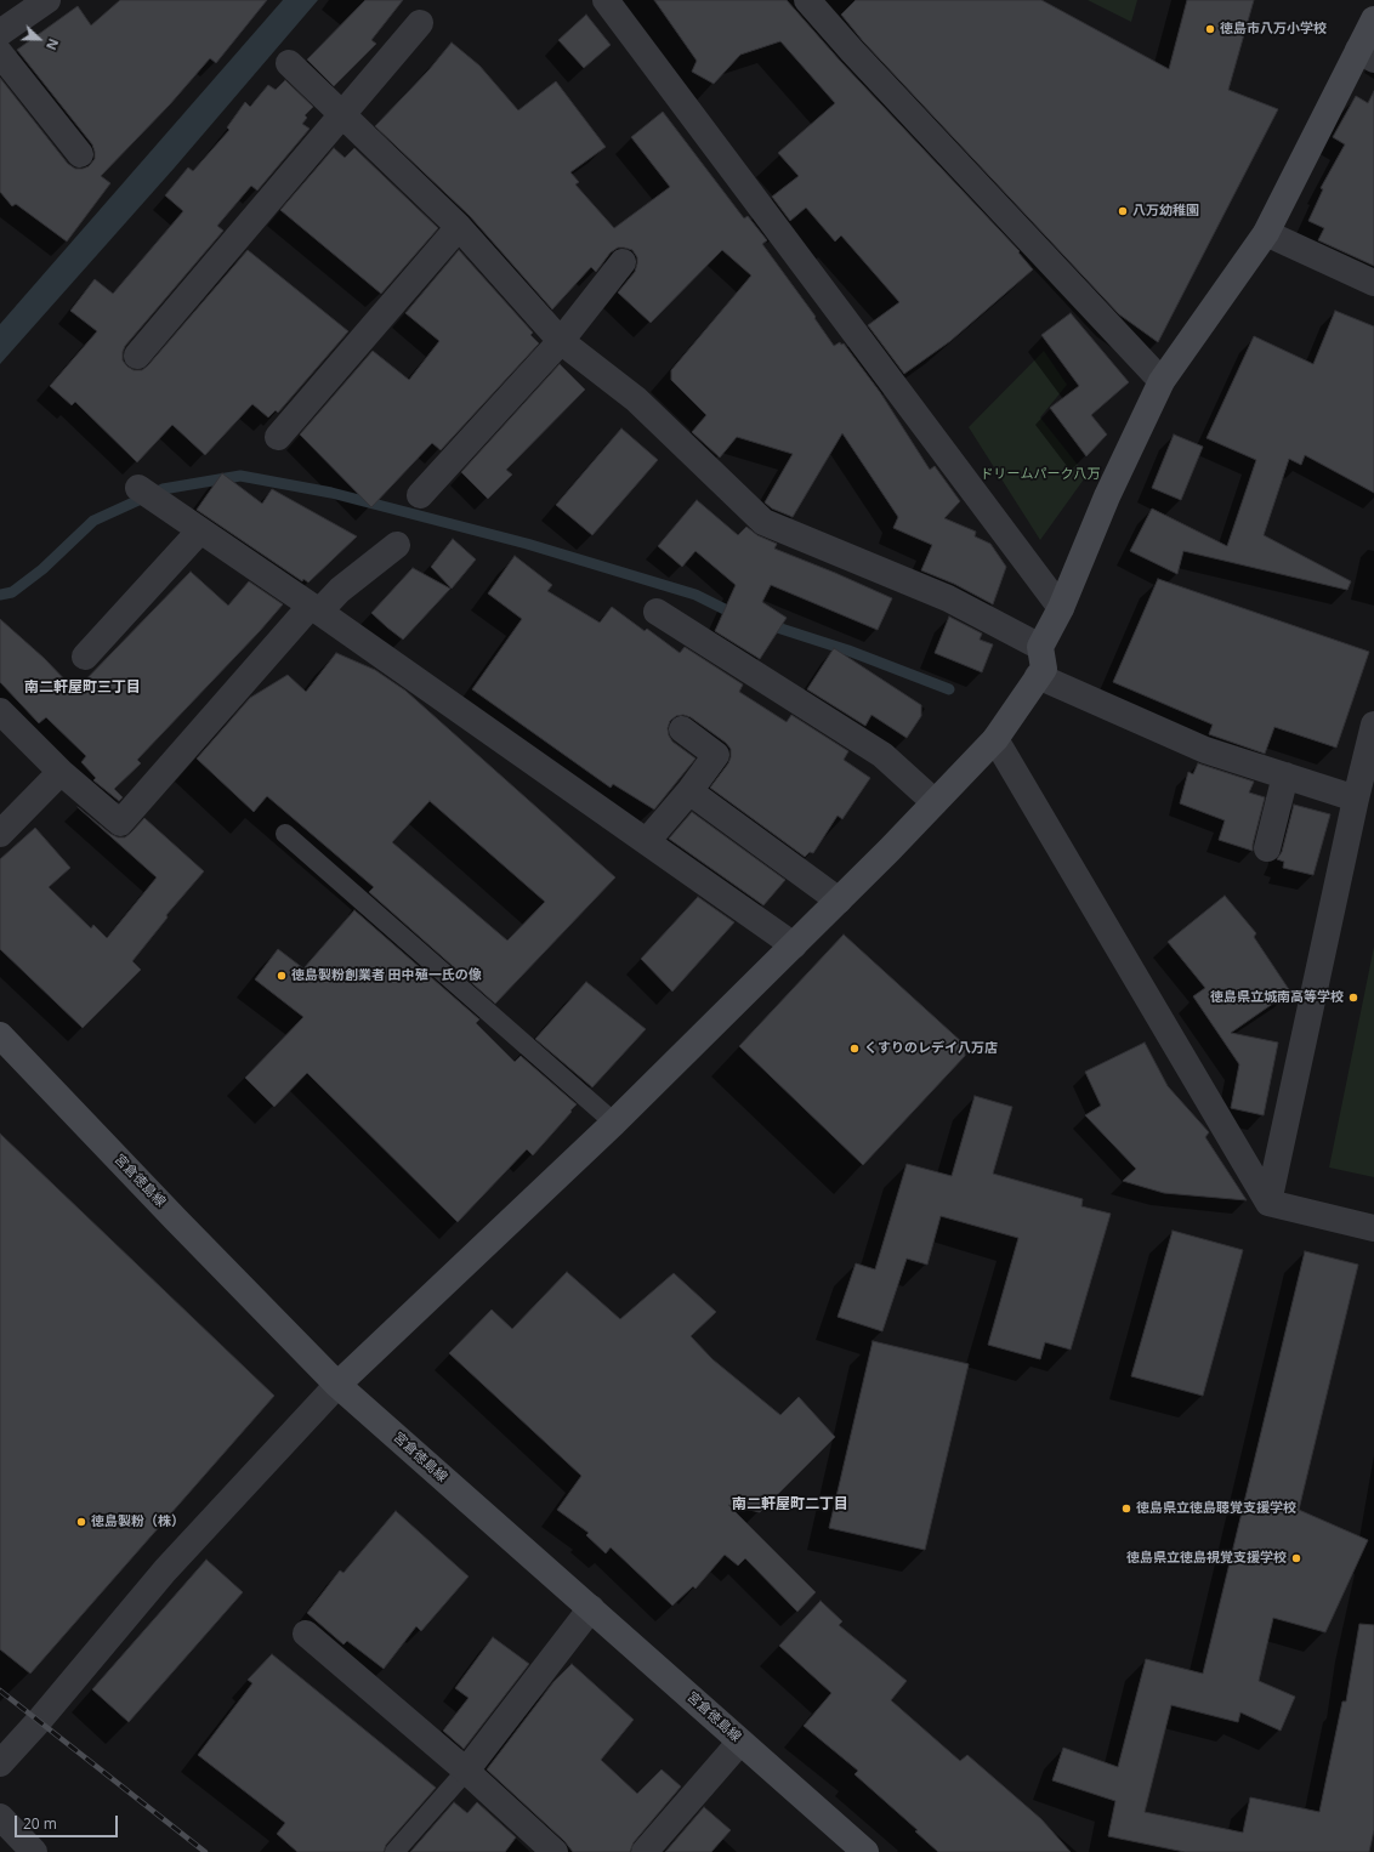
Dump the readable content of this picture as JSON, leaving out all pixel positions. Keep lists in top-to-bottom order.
{
  "streets": {
    "street": ["宮倉徳島線"]
  },
  "districts": ["南二軒屋町三丁目", "南二軒屋町二丁目"],
  "parks": ["ドリームパーク八万"],
  "places": [
    "徳島市八万小学校",
    "八万幼稚園",
    "徳島製粉創業者 田中殖一氏の像",
    "徳島県立城南高等学校",
    "くすりのレデイ八万店",
    "徳島県立徳島聴覚支援学校",
    "徳島製粉（株）",
    "徳島県立徳島視覚支援学校"
  ],
  "scale_bar": "20 m",
  "north": "right"
}
